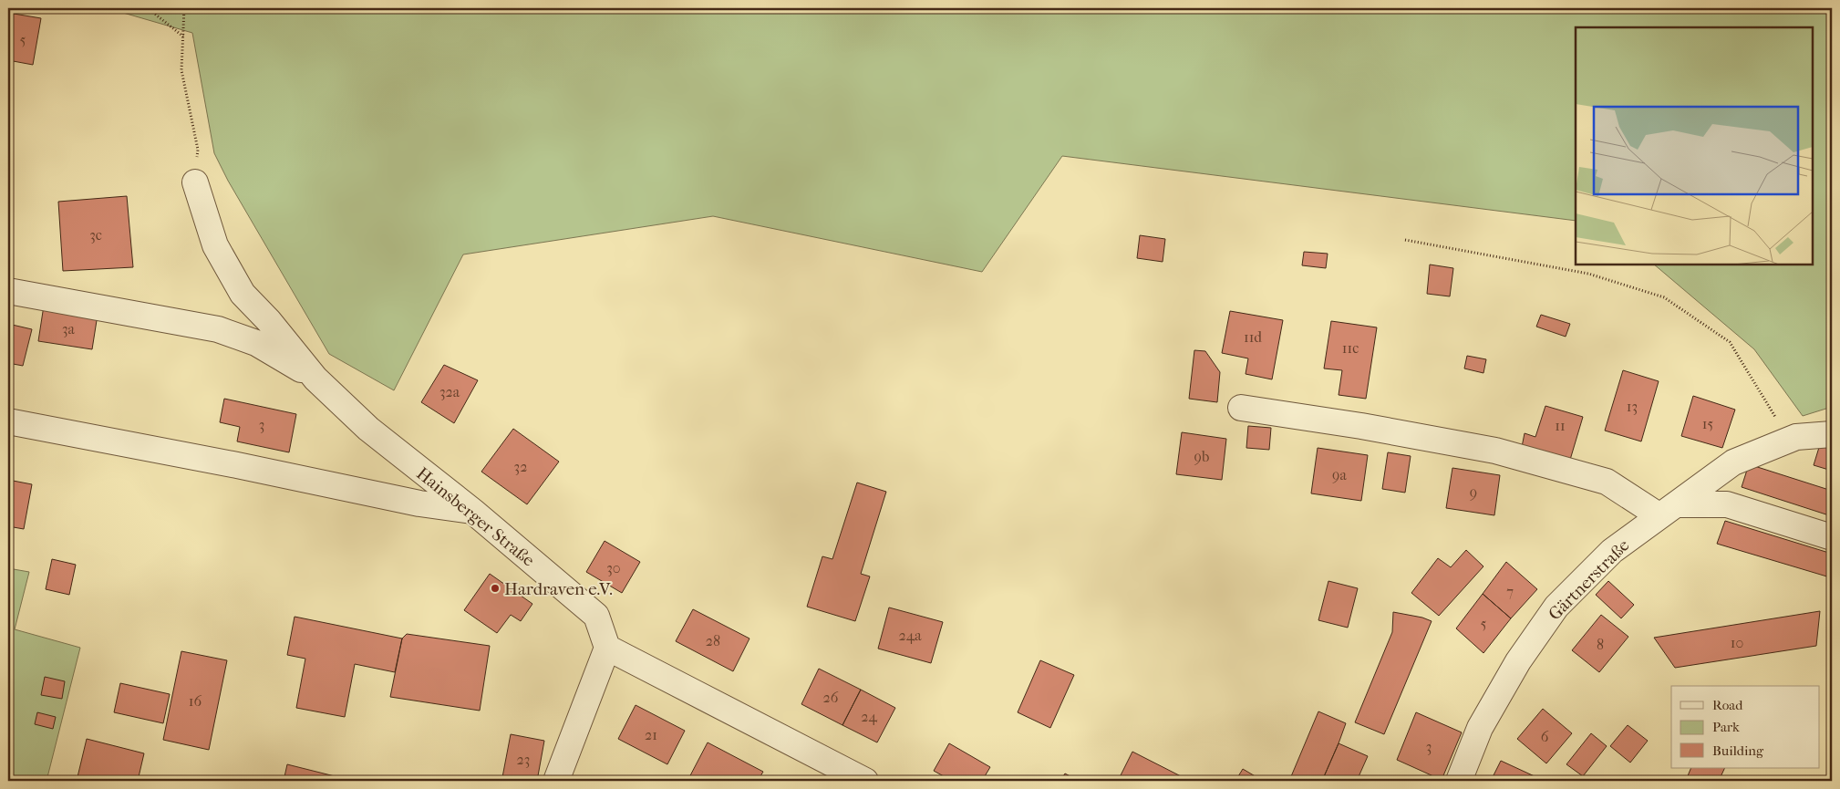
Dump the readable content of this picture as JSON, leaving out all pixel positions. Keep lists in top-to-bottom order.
{
  "streets": {
    "street": ["Hainsberger Straße", "Gärtnerstraße"]
  },
  "places": ["Hardraven e.V."],
  "house_numbers": [
    "5",
    "3c",
    "3a",
    "11d",
    "11c",
    "32a",
    "13",
    "15",
    "3",
    "11",
    "9b",
    "32",
    "9a",
    "9",
    "30",
    "7",
    "5",
    "24a",
    "28",
    "10",
    "8",
    "26",
    "16",
    "24",
    "21",
    "6",
    "3",
    "23"
  ],
  "legend": ["Road", "Park", "Building"]
}
